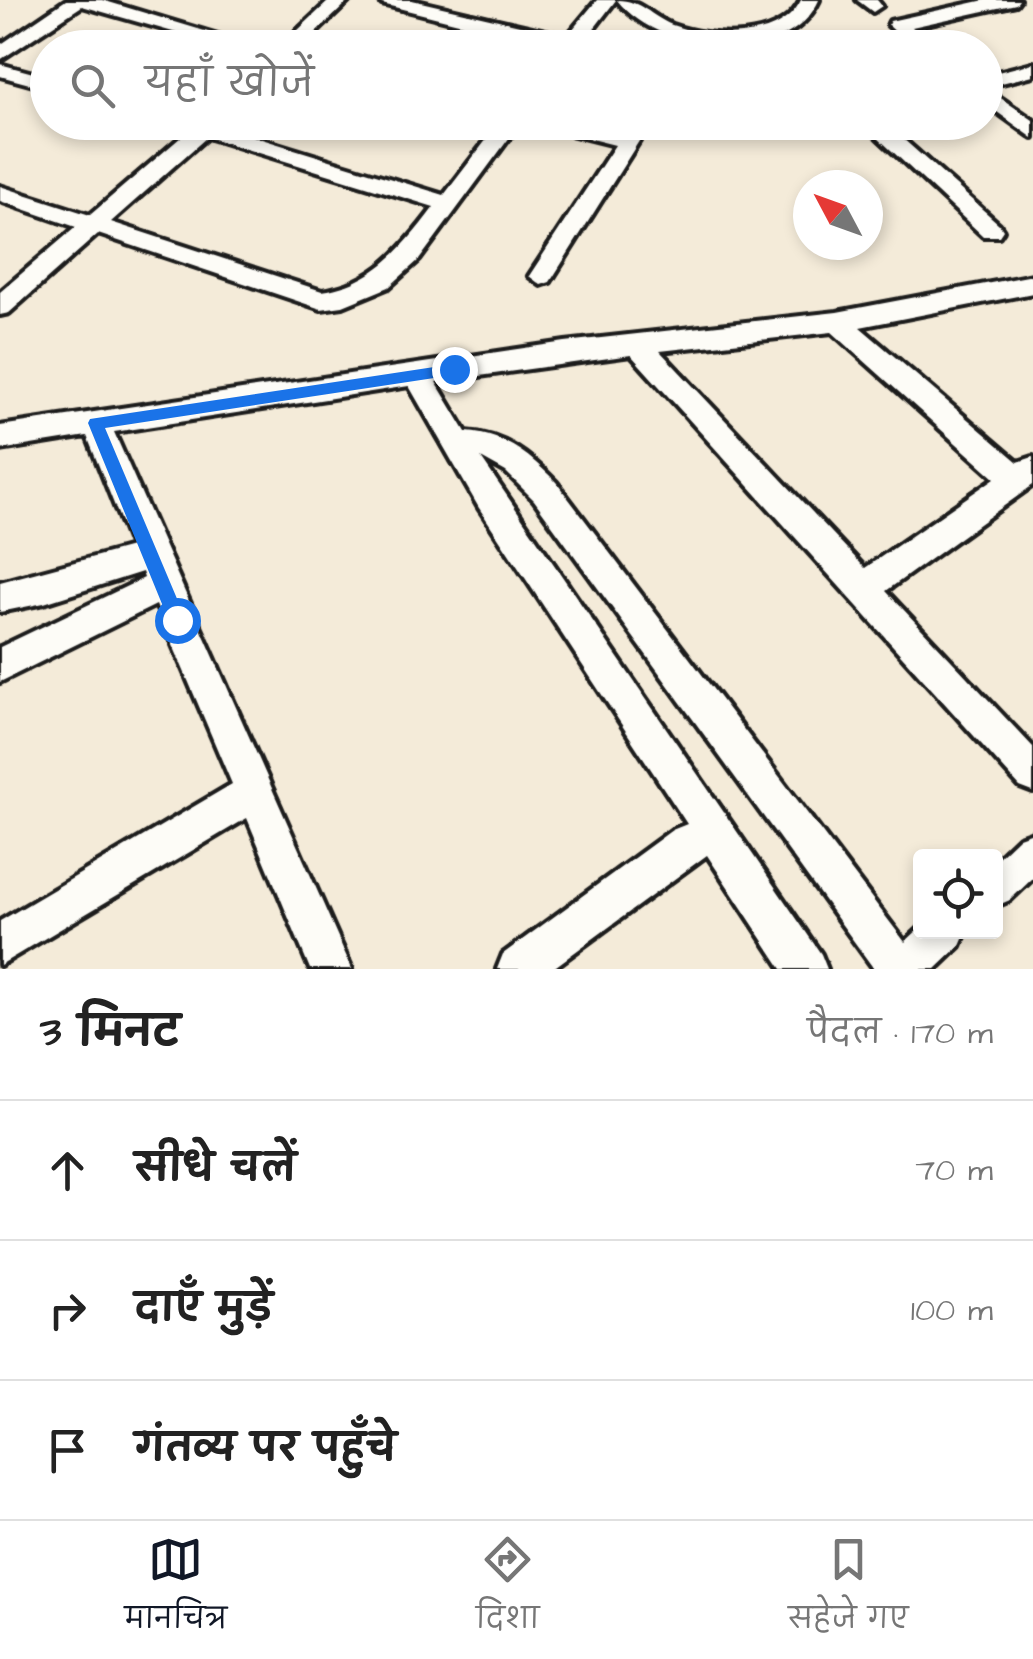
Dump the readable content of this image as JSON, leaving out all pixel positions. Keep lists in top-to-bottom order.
{
  "north": "top left",
  "page": {
    "search": "यहाँ खोजें",
    "heading": ["3 मिनट", "पैदल · 170 m"],
    "list": [
      ["सीधे चलें", "70 m"],
      ["दाएँ मुड़ें", "100 m"],
      "गंतव्य पर पहुँचे"
    ],
    "nav": ["मानचित्र", "दिशा", "सहेजे गए"]
  }
}
